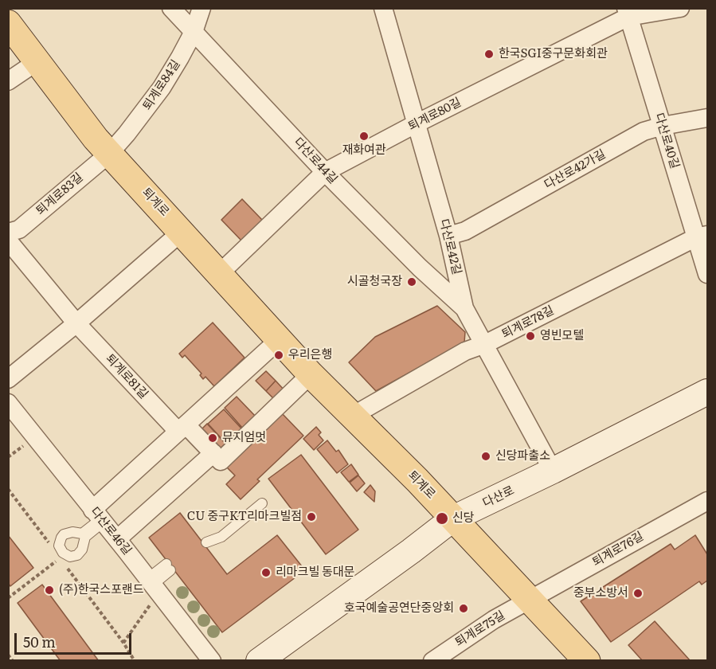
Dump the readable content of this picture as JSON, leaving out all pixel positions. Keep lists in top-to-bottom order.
{
  "streets": {
    "main road": ["퇴계로", "다산로"],
    "street": [
      "퇴계로84길",
      "퇴계로80길",
      "다산로40길",
      "다산로44길",
      "다산로42가길",
      "퇴계로83길",
      "다산로42길",
      "퇴계로78길",
      "퇴계로81길",
      "다산로46길",
      "퇴계로76길",
      "퇴계로75길"
    ]
  },
  "crossings": [
    ["퇴계로84길", "다산로44길"],
    ["퇴계로84길", "퇴계로83길"],
    ["퇴계로84길", "퇴계로"],
    ["퇴계로80길", "다산로40길"],
    ["퇴계로80길", "다산로44길"],
    ["퇴계로80길", "퇴계로"],
    ["퇴계로80길", "다산로42길"],
    ["다산로40길", "다산로42가길"],
    ["다산로40길", "퇴계로78길"],
    ["다산로44길", "다산로42길"],
    ["다산로42가길", "다산로42길"],
    ["퇴계로83길", "퇴계로"],
    ["퇴계로", "퇴계로78길"],
    ["퇴계로", "다산로"],
    ["퇴계로", "퇴계로76길"],
    ["퇴계로", "퇴계로75길"],
    ["다산로42길", "퇴계로78길"],
    ["다산로42길", "다산로"],
    ["퇴계로76길", "퇴계로75길"]
  ],
  "places": [
    "한국SGI중구문화회관",
    "재화여관",
    "시골청국장",
    "영빈모텔",
    "우리은행",
    "뮤지엄멋",
    "신당파출소",
    "CU 중구KT리마크빌점",
    "신당",
    "리마크빌 동대문",
    "(주)한국스포랜드",
    "중부소방서",
    "호국예술공연단중앙회"
  ],
  "scale_bar": "50 m"
}
